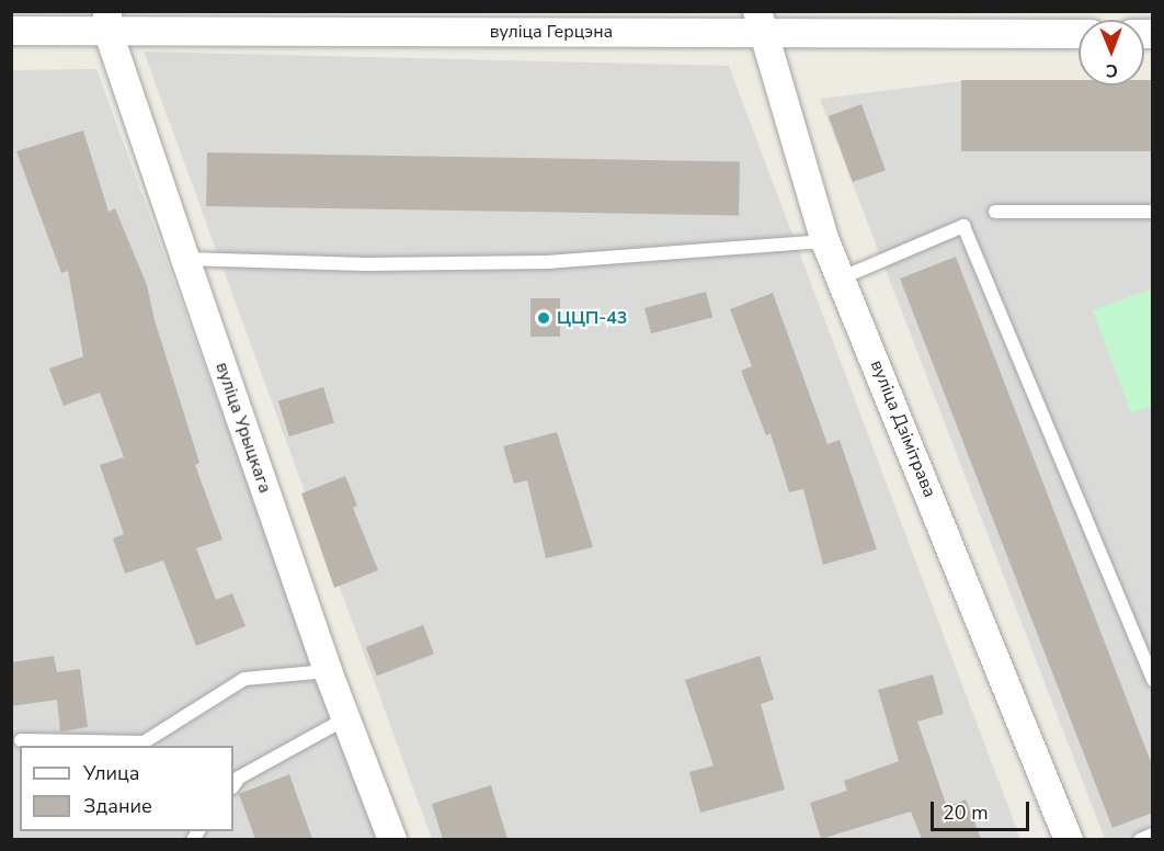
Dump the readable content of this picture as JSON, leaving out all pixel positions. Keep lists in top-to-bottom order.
{
  "streets": {
    "street": ["вуліца Герцэна", "вуліца Урыцкага", "вуліца Дзімітрава"]
  },
  "crossings": [
    ["вуліца Герцэна", "вуліца Урыцкага"],
    ["вуліца Герцэна", "вуліца Дзімітрава"]
  ],
  "places": ["ЦЦП-43"],
  "legend": ["Улица", "Здание"],
  "scale_bar": "20 m",
  "north": "bottom"
}
